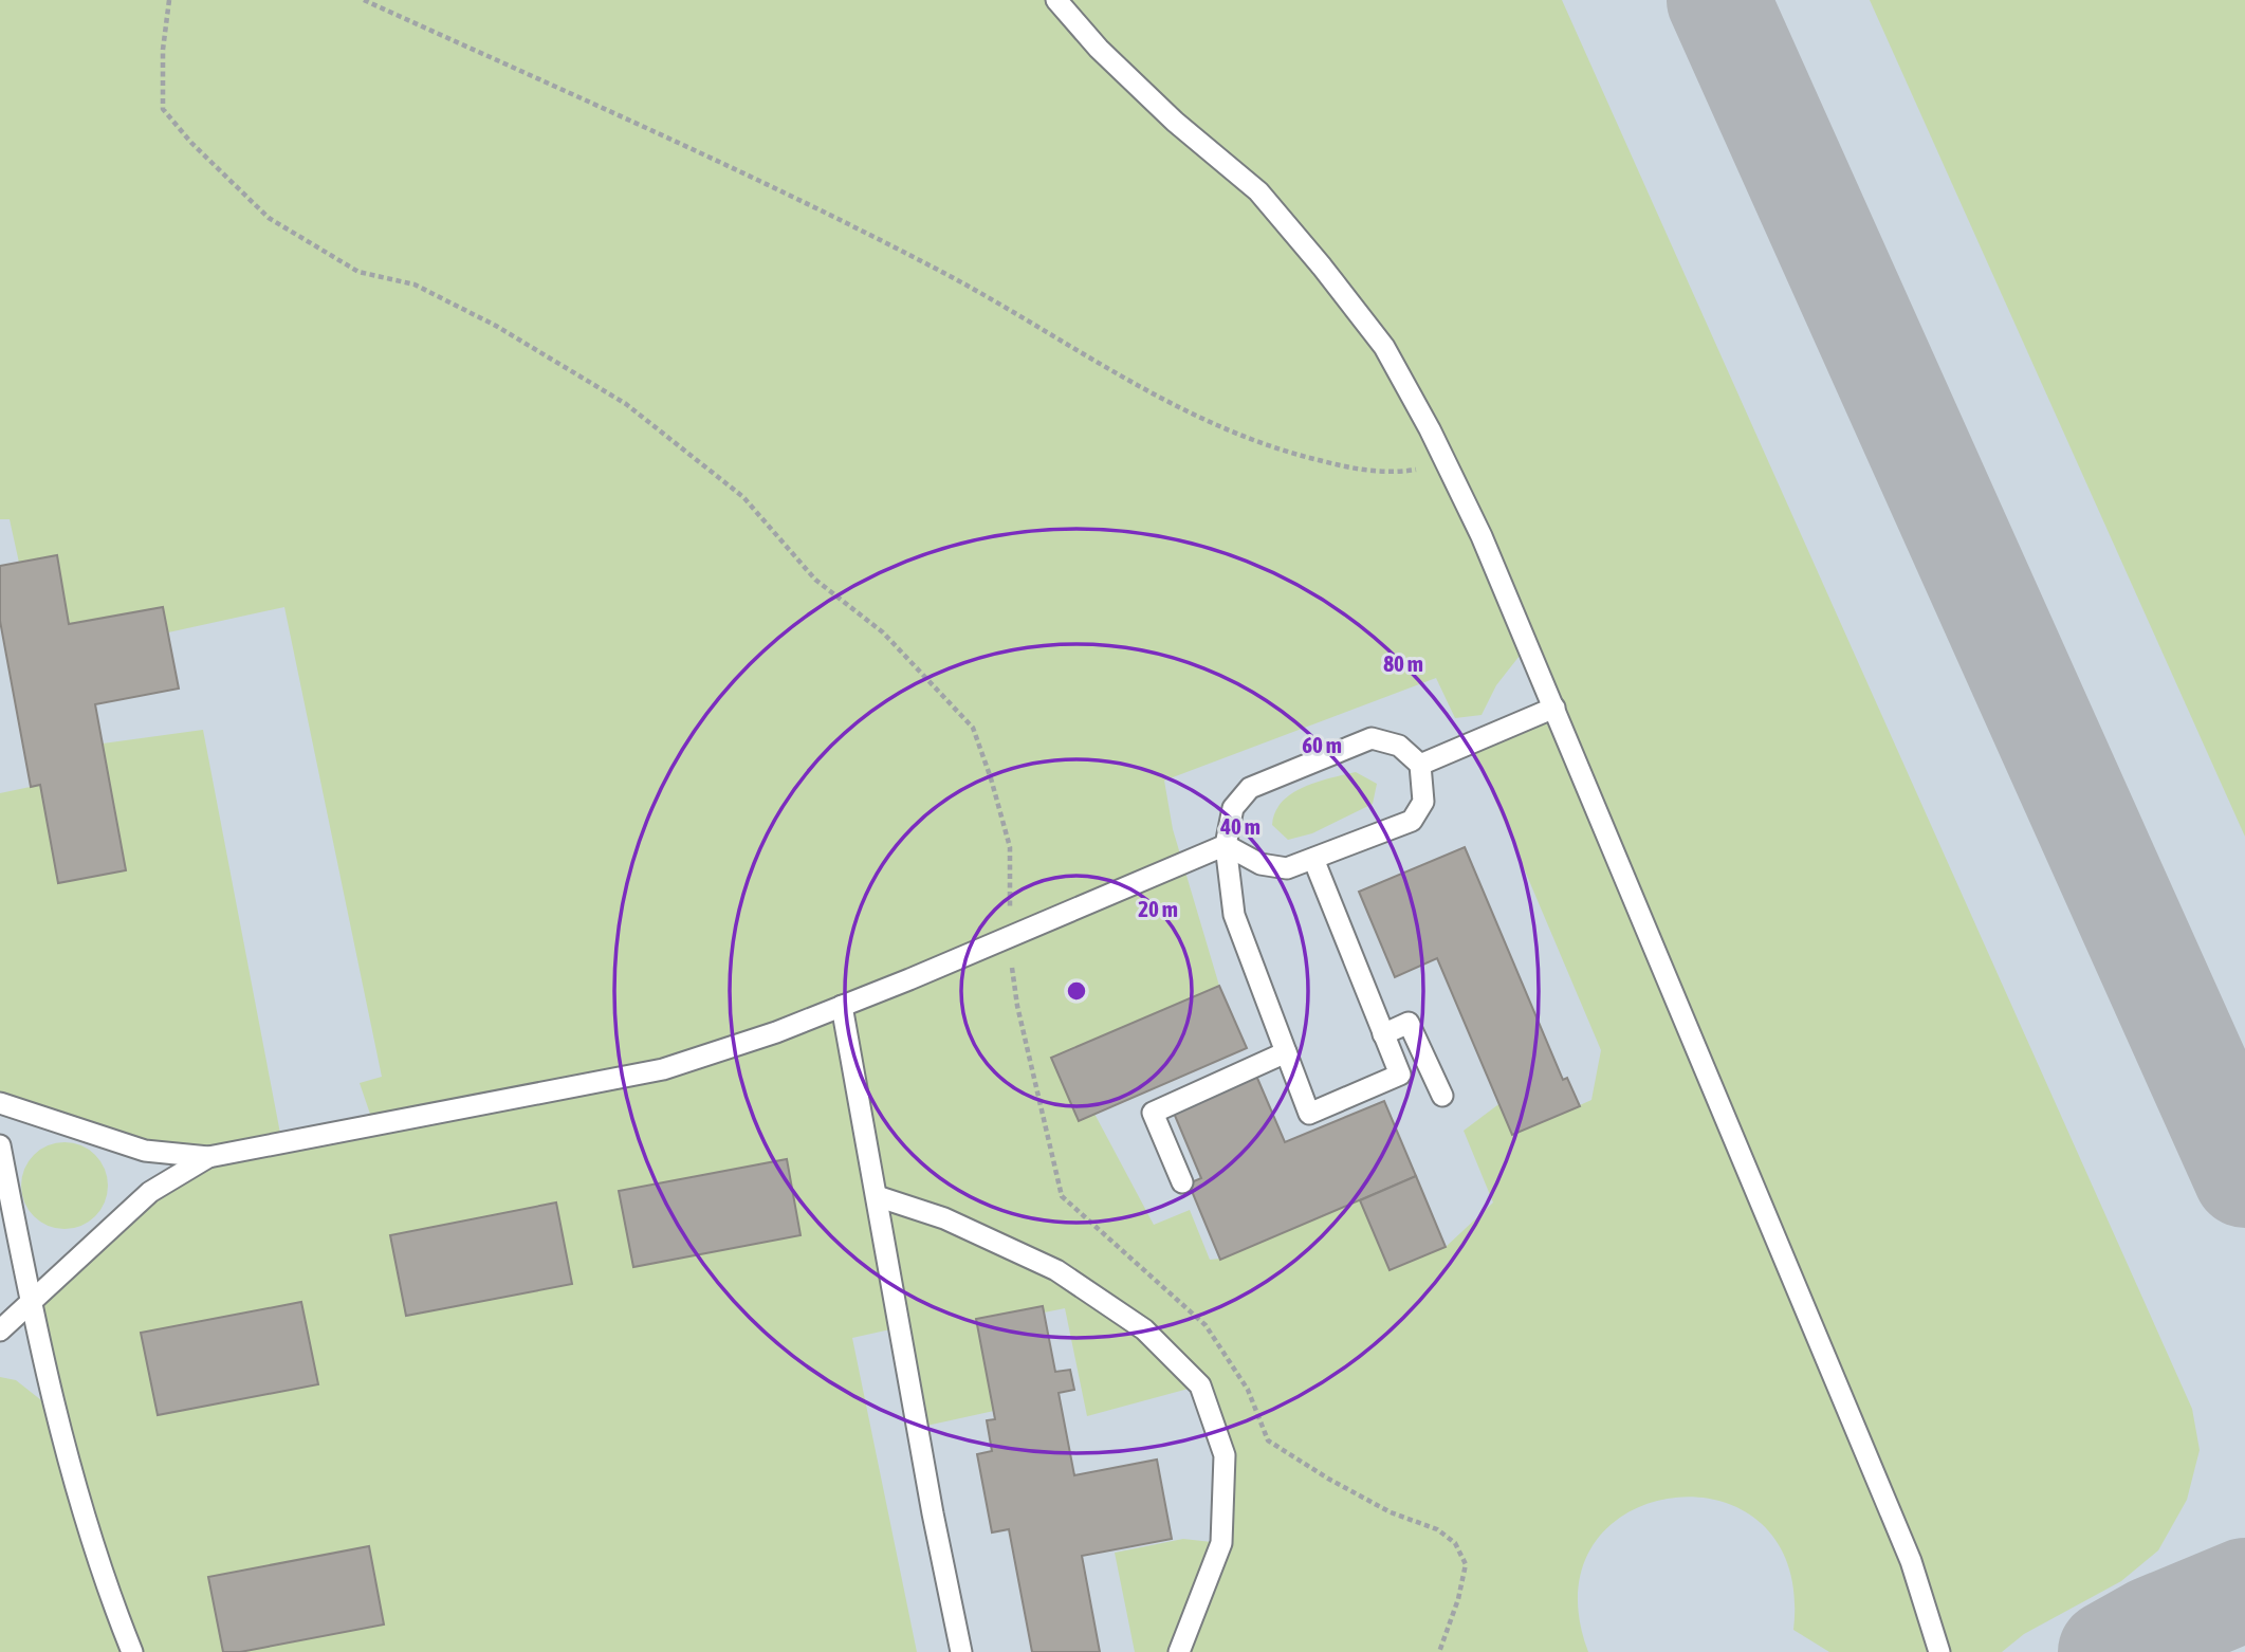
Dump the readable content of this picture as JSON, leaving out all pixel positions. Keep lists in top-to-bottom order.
{
  "rings": [
    "80 m",
    "60 m",
    "40 m",
    "20 m"
  ]
}
